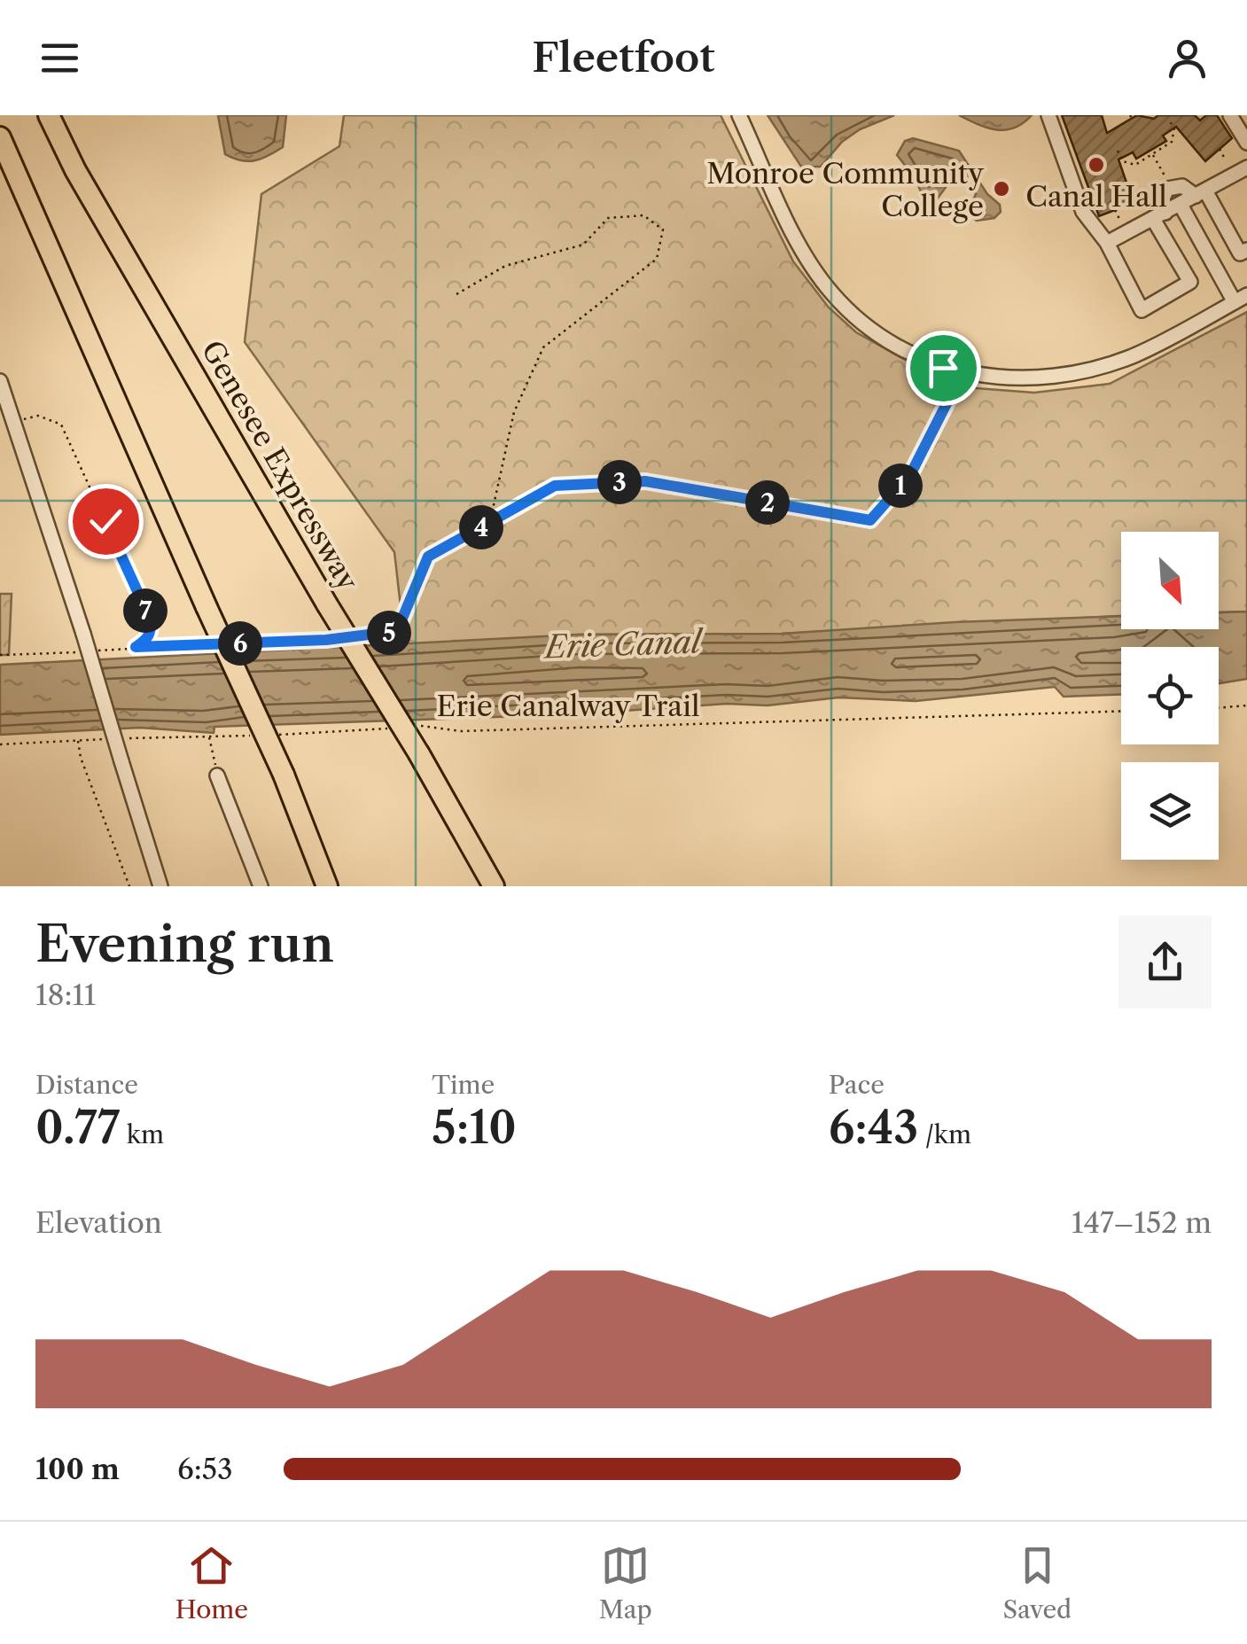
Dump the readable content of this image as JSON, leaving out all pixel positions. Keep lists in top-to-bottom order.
{
  "streets": {
    "highway": ["Genesee Expressway"],
    "path": ["Erie Canalway Trail"]
  },
  "water": ["Erie Canal"],
  "places": ["Canal Hall", "Monroe Community College"],
  "north": "bottom right",
  "page": {
    "header": "Fleetfoot",
    "pins": [
      "3",
      "1",
      "2",
      "4",
      "7",
      "5",
      "6"
    ],
    "heading": ["Evening run", "18:11"],
    "stats": [
      ["Distance", "0.77 km"],
      ["Time", "5:10"],
      ["Pace", "6:43 /km"]
    ],
    "chart": ["Elevation", "147–152 m"],
    "list": [
      {
        "name": "100 m",
        "note": "6:53"
      }
    ],
    "tabs": ["Home", "Map", "Saved"]
  }
}
